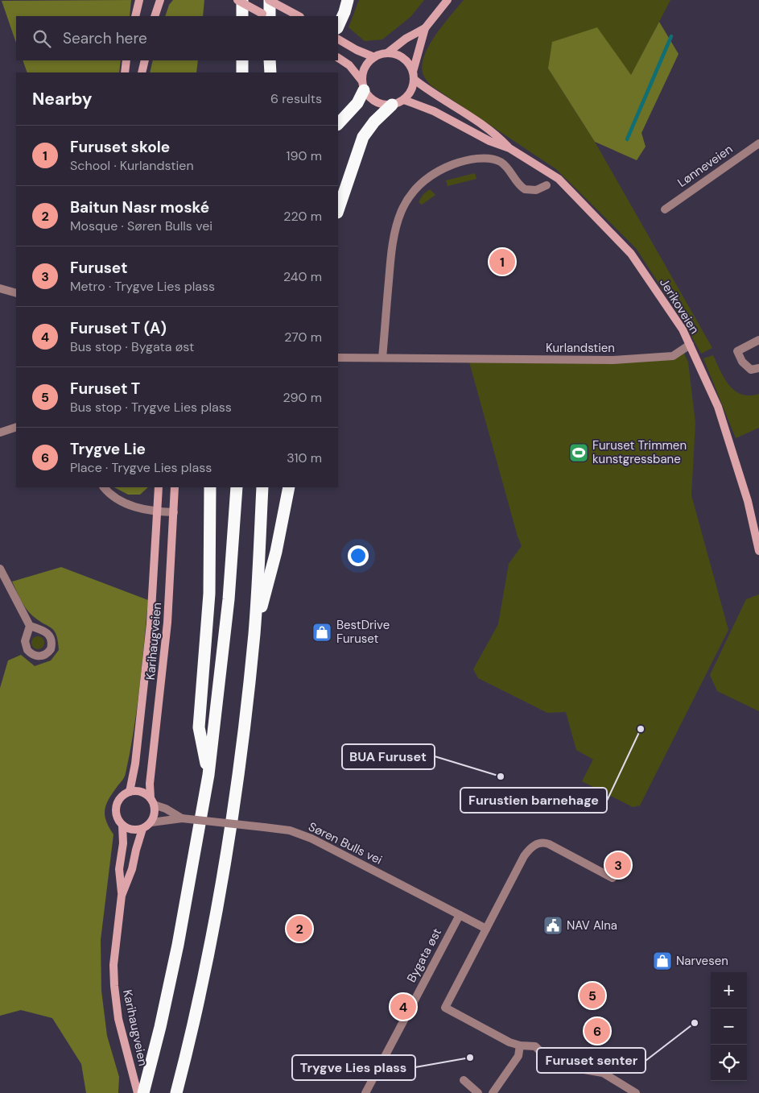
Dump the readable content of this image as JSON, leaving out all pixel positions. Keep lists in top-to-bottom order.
{
  "streets": {
    "main road": ["Jerikoveien", "Karihaugveien"],
    "street": [
      "Lønneveien",
      "Kurlandstien",
      "Søren Bulls vei",
      "Bygata øst"
    ]
  },
  "crossings": [
    ["Jerikoveien", "Kurlandstien"],
    ["Karihaugveien", "Søren Bulls vei"],
    ["Søren Bulls vei", "Bygata øst"]
  ],
  "places": {
    "sports": ["Furuset Trimmen kunstgressbane"],
    "shop": ["BestDrive Furuset", "Narvesen"],
    "other": [
      "Furustien barnehage",
      "BUA Furuset",
      "Furuset senter",
      "Trygve Lies plass"
    ],
    "public building": ["NAV Alna"]
  },
  "page": {
    "search": "Search here",
    "heading": ["Nearby", "6 results"],
    "list": [
      {
        "mark": "1",
        "name": "Furuset skole",
        "note": "School · Kurlandstien",
        "value": "190 m"
      },
      {
        "mark": "2",
        "name": "Baitun Nasr moské",
        "note": "Mosque · Søren Bulls vei",
        "value": "220 m"
      },
      {
        "mark": "3",
        "name": "Furuset",
        "note": "Metro · Trygve Lies plass",
        "value": "240 m"
      },
      {
        "mark": "4",
        "name": "Furuset T (A)",
        "note": "Bus stop · Bygata øst",
        "value": "270 m"
      },
      {
        "mark": "5",
        "name": "Furuset T",
        "note": "Bus stop · Trygve Lies plass",
        "value": "290 m"
      },
      {
        "mark": "6",
        "name": "Trygve Lie",
        "note": "Place · Trygve Lies plass",
        "value": "310 m"
      }
    ],
    "pins": [
      "1",
      "3",
      "2",
      "5",
      "4",
      "6"
    ],
    "map_buttons": ["+", "−"]
  }
}
